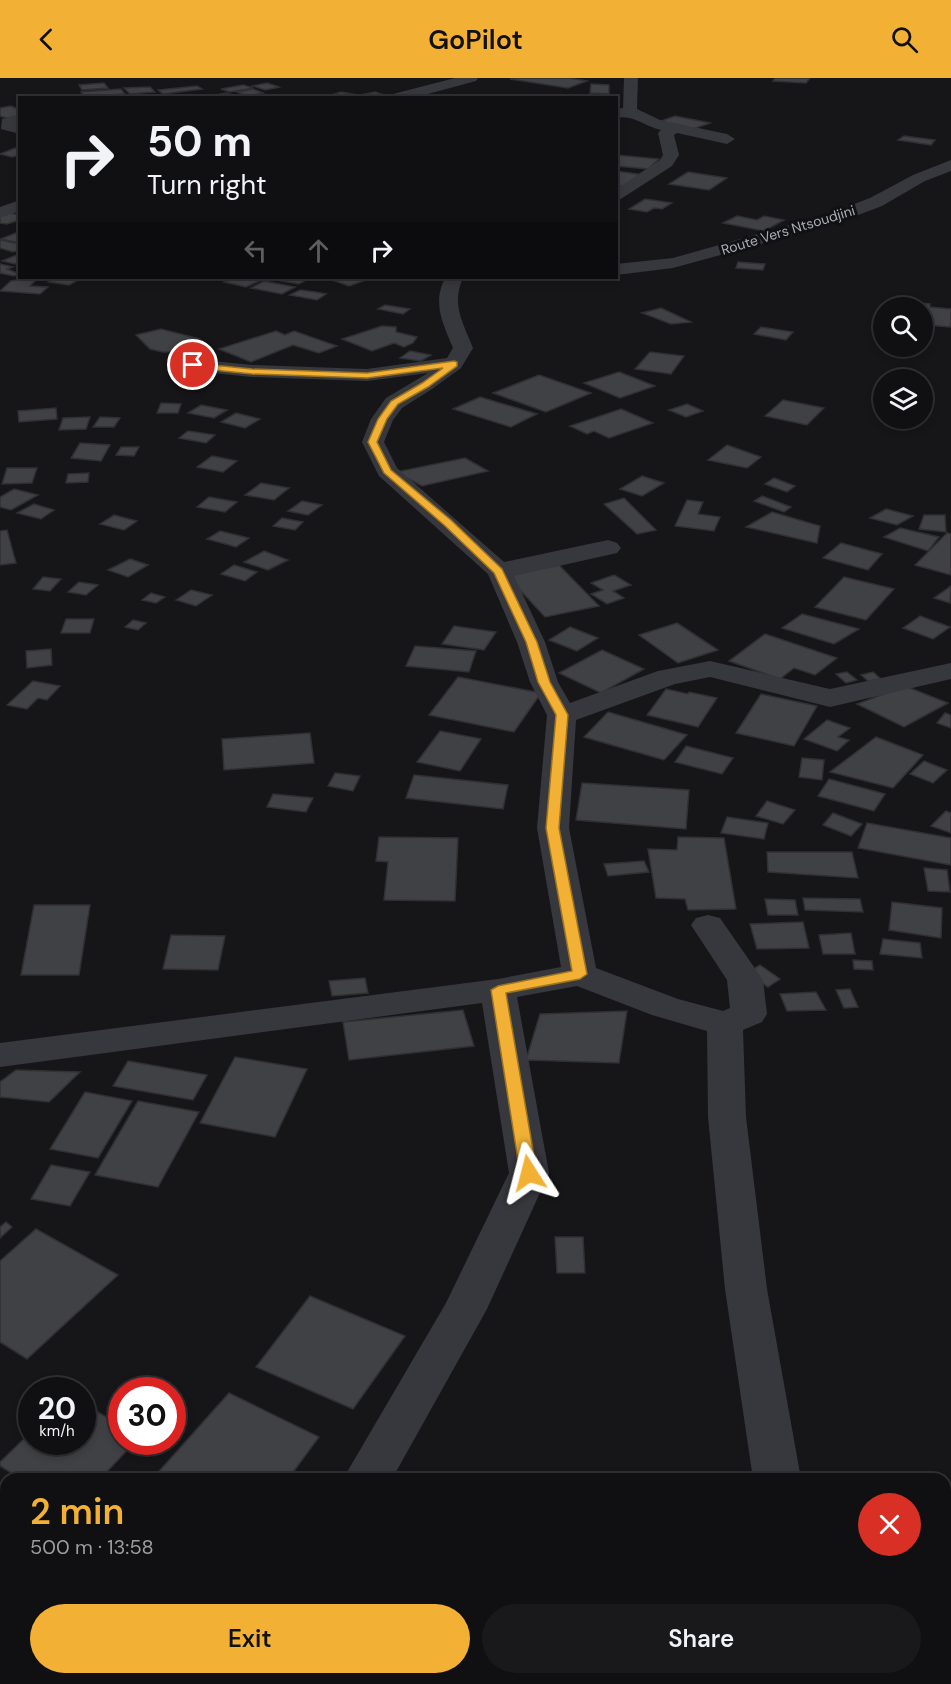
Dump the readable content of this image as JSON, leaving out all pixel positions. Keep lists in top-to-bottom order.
{
  "streets": {
    "street": ["Route Vers Ntsoudjini"]
  },
  "page": {
    "header": "GoPilot",
    "turn": ["50 m", "Turn right"],
    "speed": "20 km/h",
    "limit": "30",
    "heading": ["2 min", "500 m · 13:58"],
    "buttons": ["Exit", "Share"]
  }
}
